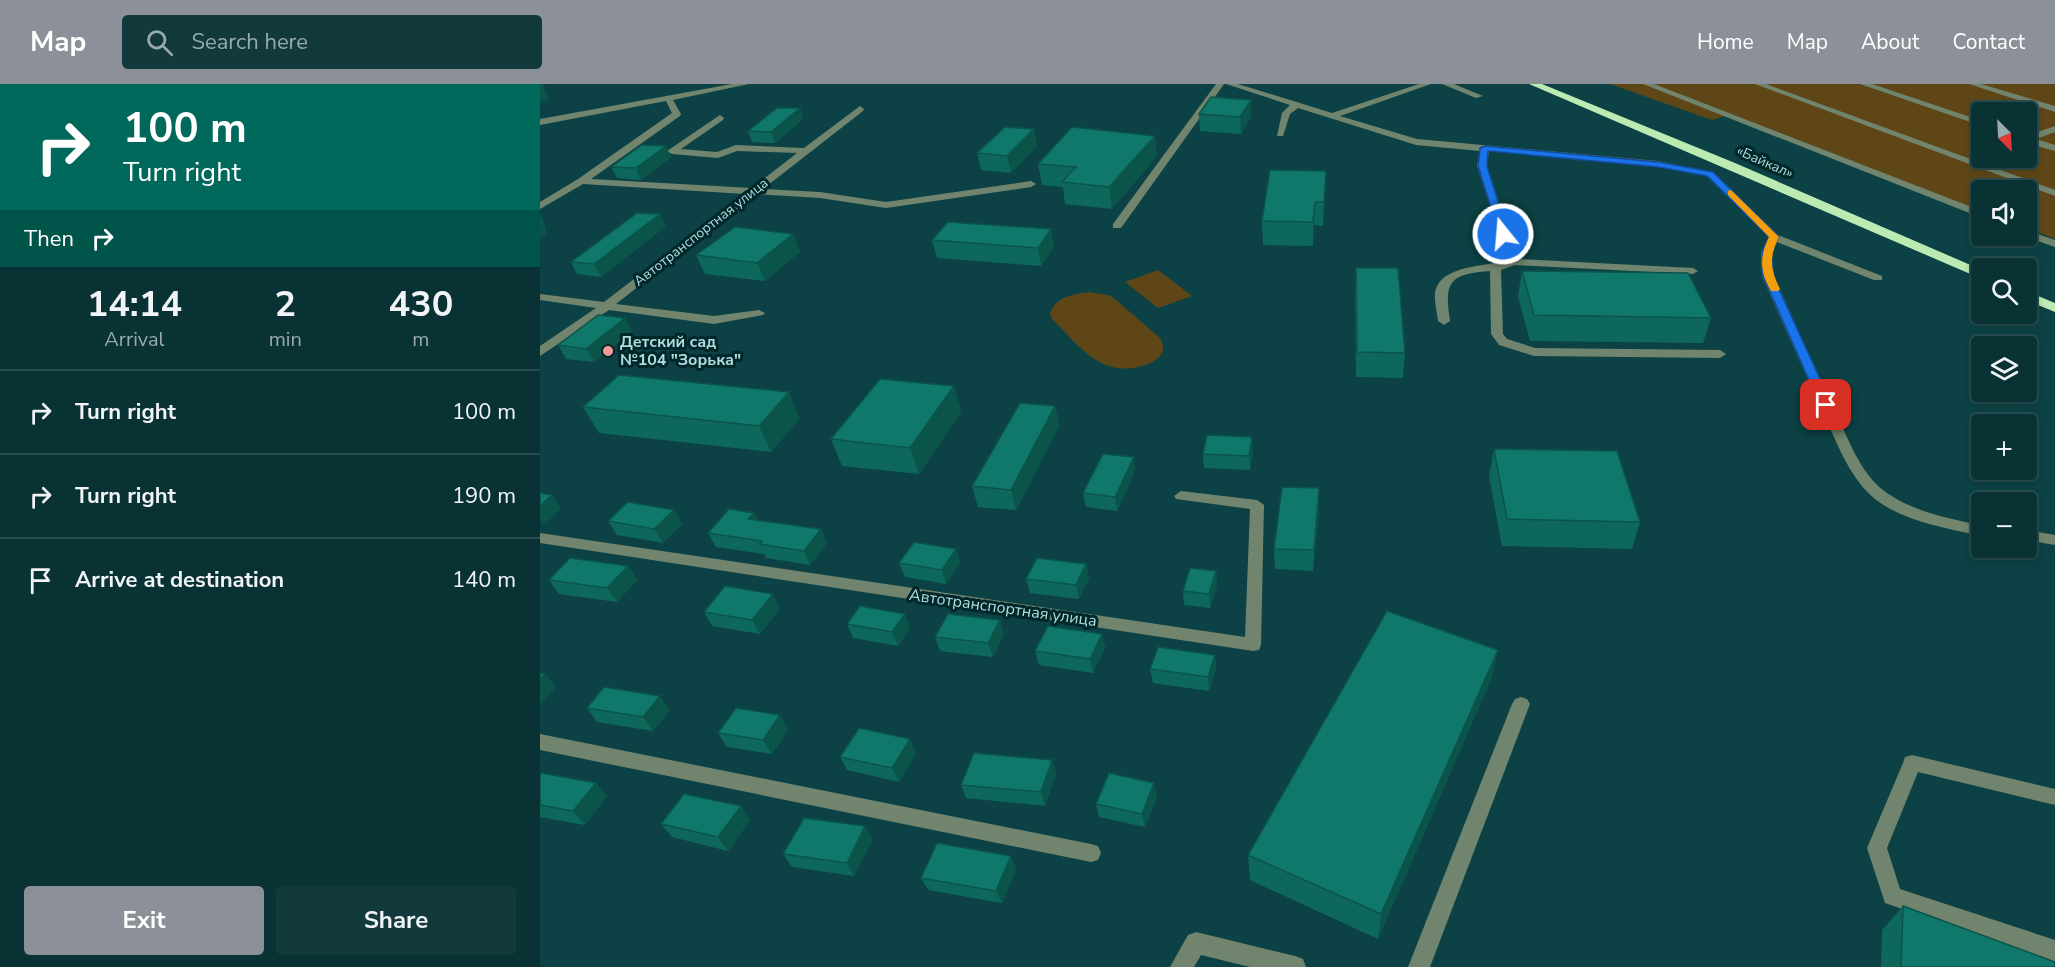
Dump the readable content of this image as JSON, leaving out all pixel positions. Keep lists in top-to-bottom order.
{
  "streets": {
    "highway": ["«Байкал»"],
    "street": ["Автотранспортная улица"]
  },
  "places": ["Детский сад №104 \"Зорька\""],
  "north": "bottom right",
  "page": {
    "header": "Map",
    "search": "Search here",
    "nav": [
      "Home",
      "Map",
      "About",
      "Contact"
    ],
    "turn": ["100 m", "Turn right"],
    "map_buttons": ["+", "−"],
    "then": "Then",
    "eta": [
      "14:14",
      "Arrival",
      "2",
      "min",
      "430",
      "m"
    ],
    "list": [
      {
        "name": "Turn right",
        "value": "100 m"
      },
      {
        "name": "Turn right",
        "value": "190 m"
      },
      {
        "name": "Arrive at destination",
        "value": "140 m"
      }
    ],
    "buttons": ["Exit", "Share"]
  }
}
